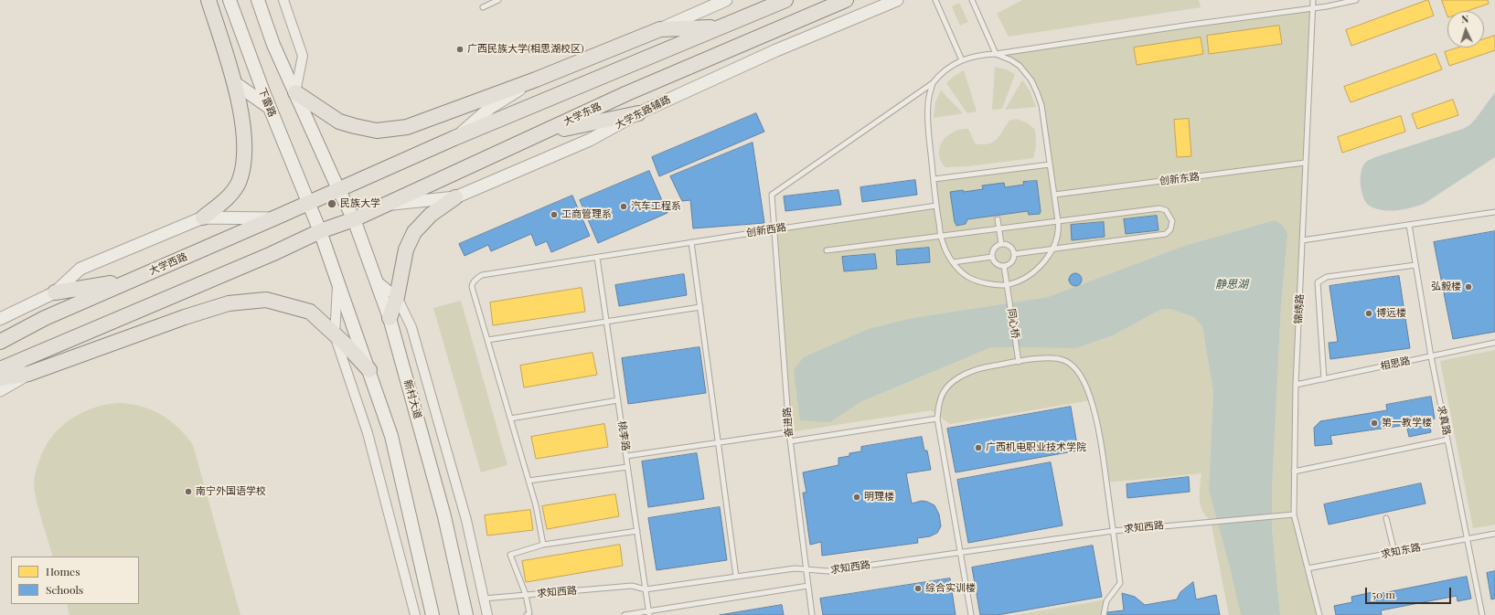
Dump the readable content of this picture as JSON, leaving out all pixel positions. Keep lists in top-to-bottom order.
{
  "streets": {
    "main road": [
      "下雷路",
      "大学东路",
      "大学西路",
      "新村大道"
    ],
    "street": ["大学东路辅路"],
    "lane": [
      "创新东路",
      "创新西路",
      "锦绣路",
      "同心桥",
      "相思路",
      "求真路",
      "奋进路",
      "桃李路",
      "求知西路",
      "求知东路"
    ]
  },
  "crossings": [
    ["下雷路", "大学西路"],
    ["大学东路辅路", "大学东路"],
    ["大学东路", "新村大道"],
    ["创新东路", "锦绣路"],
    ["创新西路", "奋进路"],
    ["创新西路", "桃李路"],
    ["大学西路", "新村大道"],
    ["锦绣路", "相思路"],
    ["锦绣路", "求知西路"],
    ["锦绣路", "求知东路"],
    ["相思路", "求真路"],
    ["求真路", "求知东路"],
    ["奋进路", "求知西路"],
    ["桃李路", "求知西路"]
  ],
  "water": ["静思湖"],
  "places": [
    "广西民族大学(相思湖校区)",
    "民族大学",
    "汽车工程系",
    "工商管理系",
    "弘毅楼",
    "博远楼",
    "第一教学楼",
    "广西机电职业技术学院",
    "南宁外国语学校",
    "明理楼",
    "综合实训楼"
  ],
  "legend": ["Homes", "Schools"],
  "scale_bar": "50 m",
  "north": "top"
}
